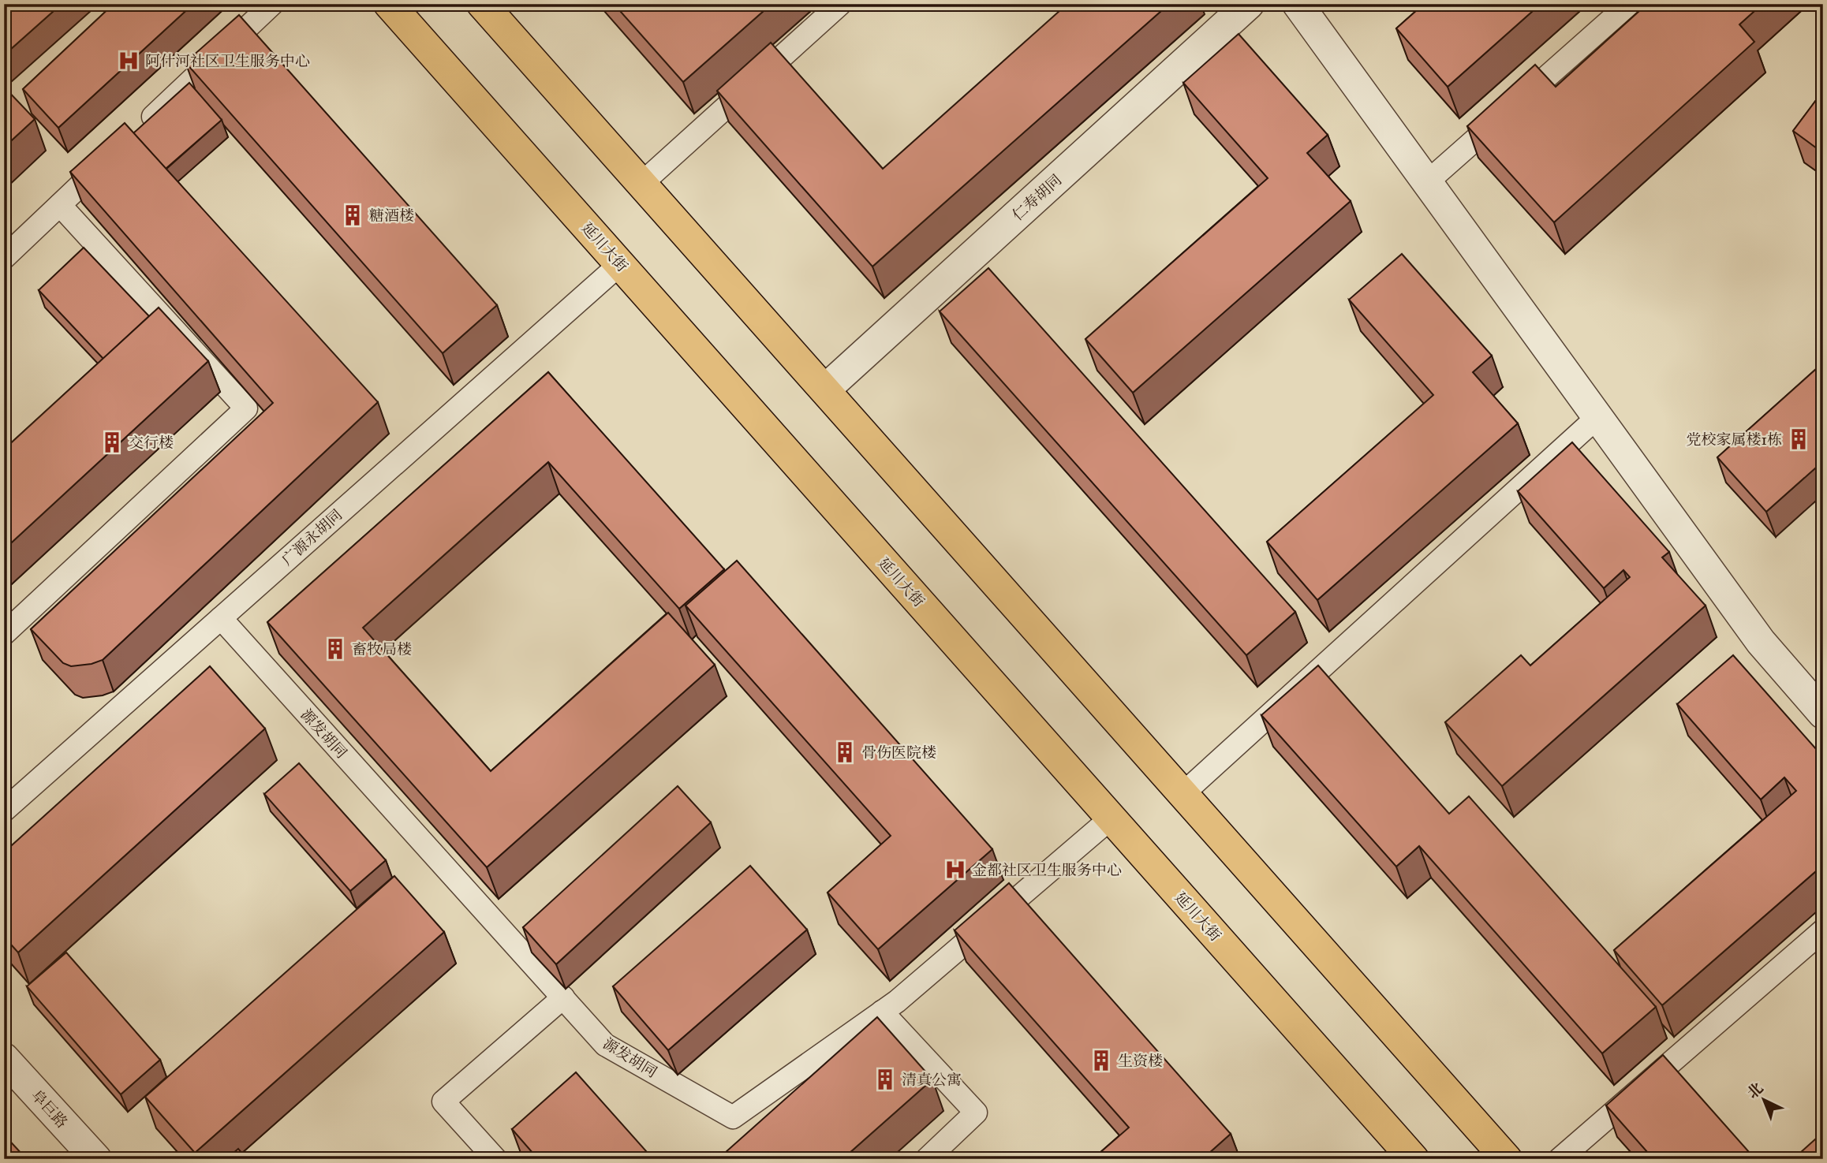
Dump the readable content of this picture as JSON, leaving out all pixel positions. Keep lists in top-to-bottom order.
{
  "streets": {
    "main road": ["延川大街"],
    "street": ["仁寿胡同", "阜巨路"],
    "lane": ["广源永胡同", "源发胡同"]
  },
  "crossings": [
    ["延川大街", "广源永胡同"],
    ["延川大街", "源发胡同"],
    ["广源永胡同", "源发胡同"]
  ],
  "places": {
    "hospital": ["阿什河社区卫生服务中心", "金都社区卫生服务中心"],
    "building": [
      "糖酒楼",
      "党校家属楼1栋",
      "交行楼",
      "畜牧局楼",
      "骨伤医院楼",
      "生资楼",
      "清真公寓"
    ]
  },
  "north": "top left"
}
